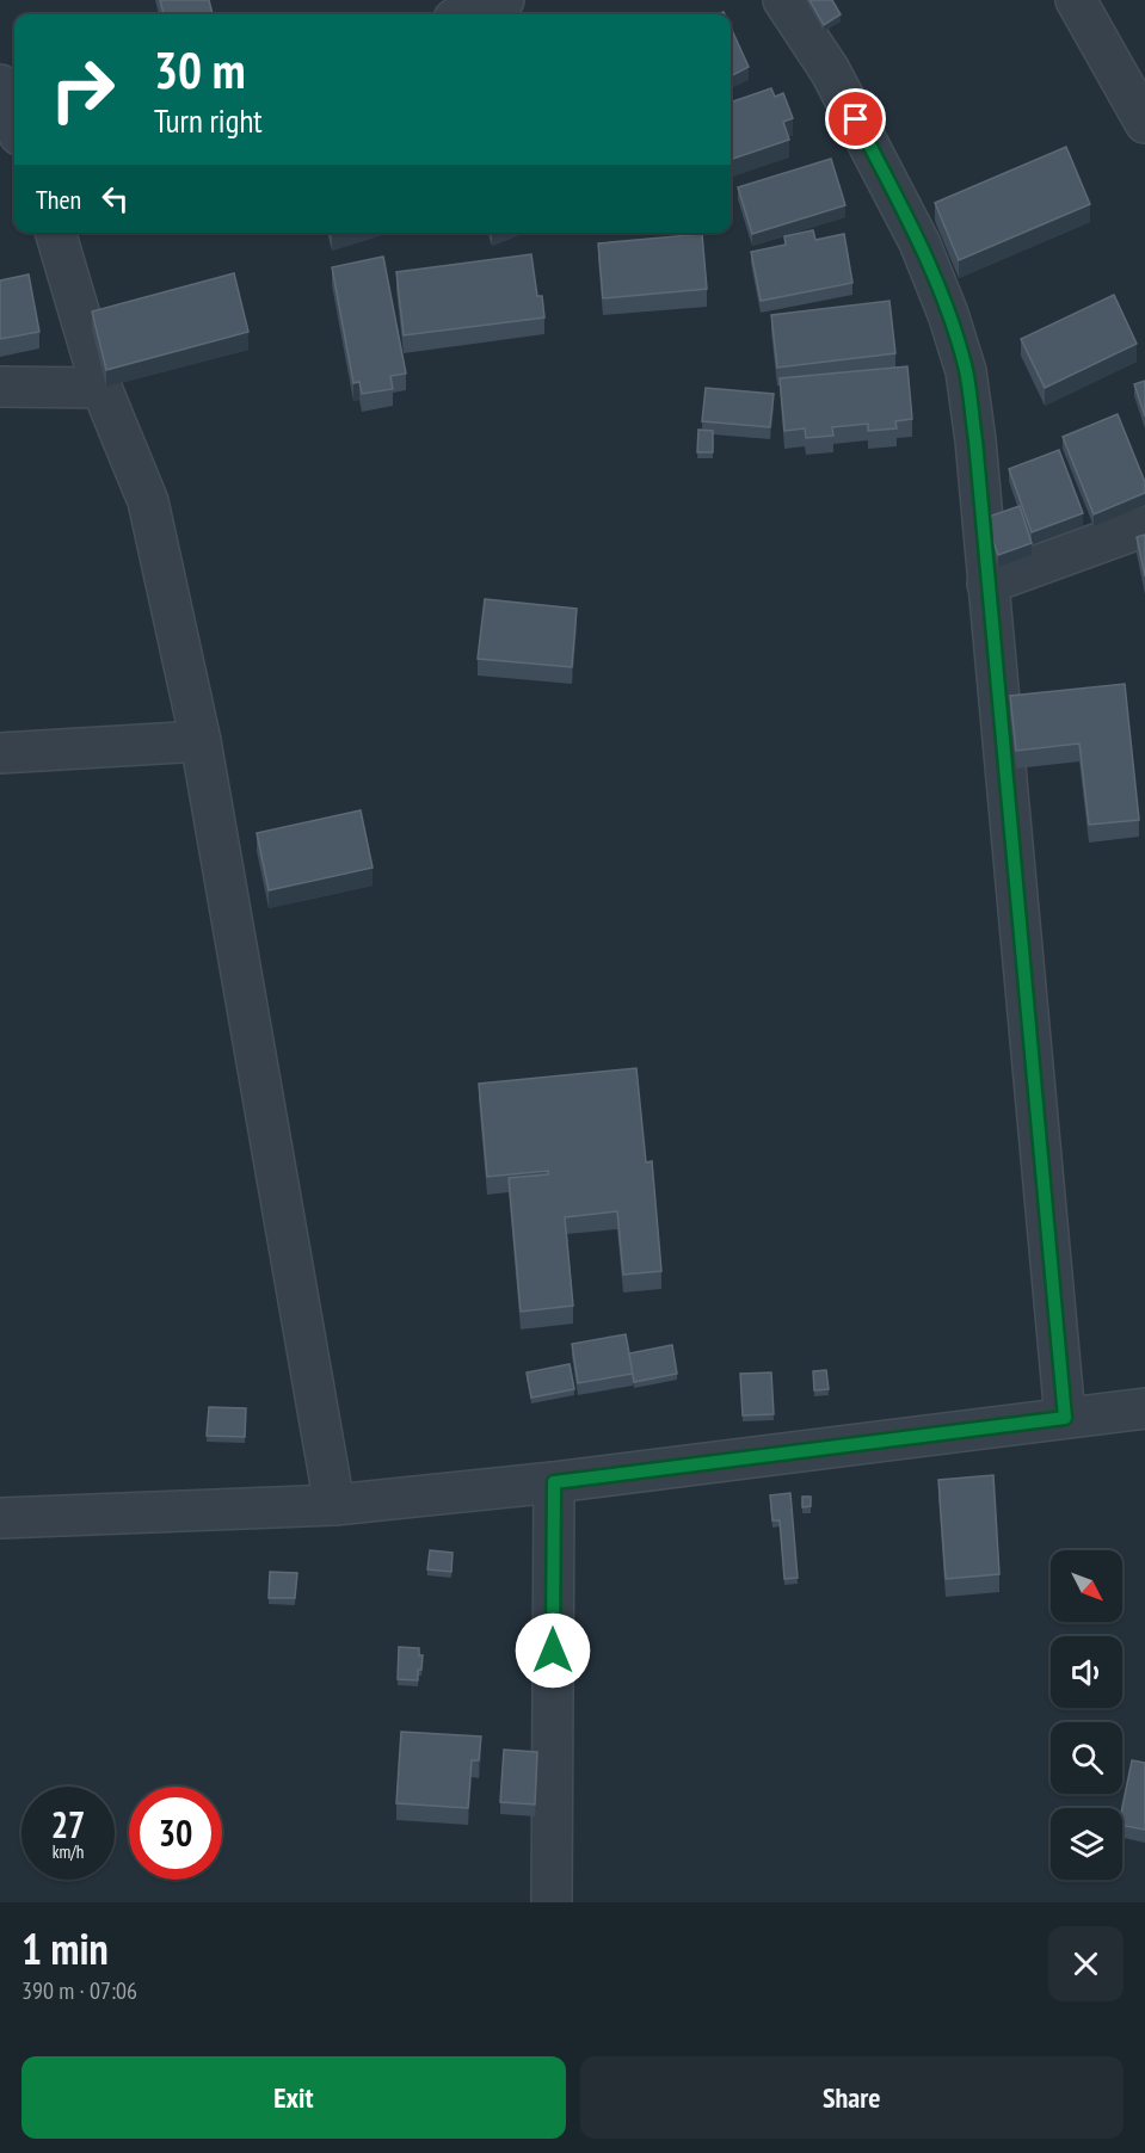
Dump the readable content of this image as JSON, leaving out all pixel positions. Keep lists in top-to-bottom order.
{
  "north": "bottom right",
  "page": {
    "turn": ["30 m", "Turn right"],
    "then": "Then",
    "speed": "27 km/h",
    "limit": "30",
    "heading": ["1 min", "390 m · 07:06"],
    "buttons": ["Exit", "Share"]
  }
}
